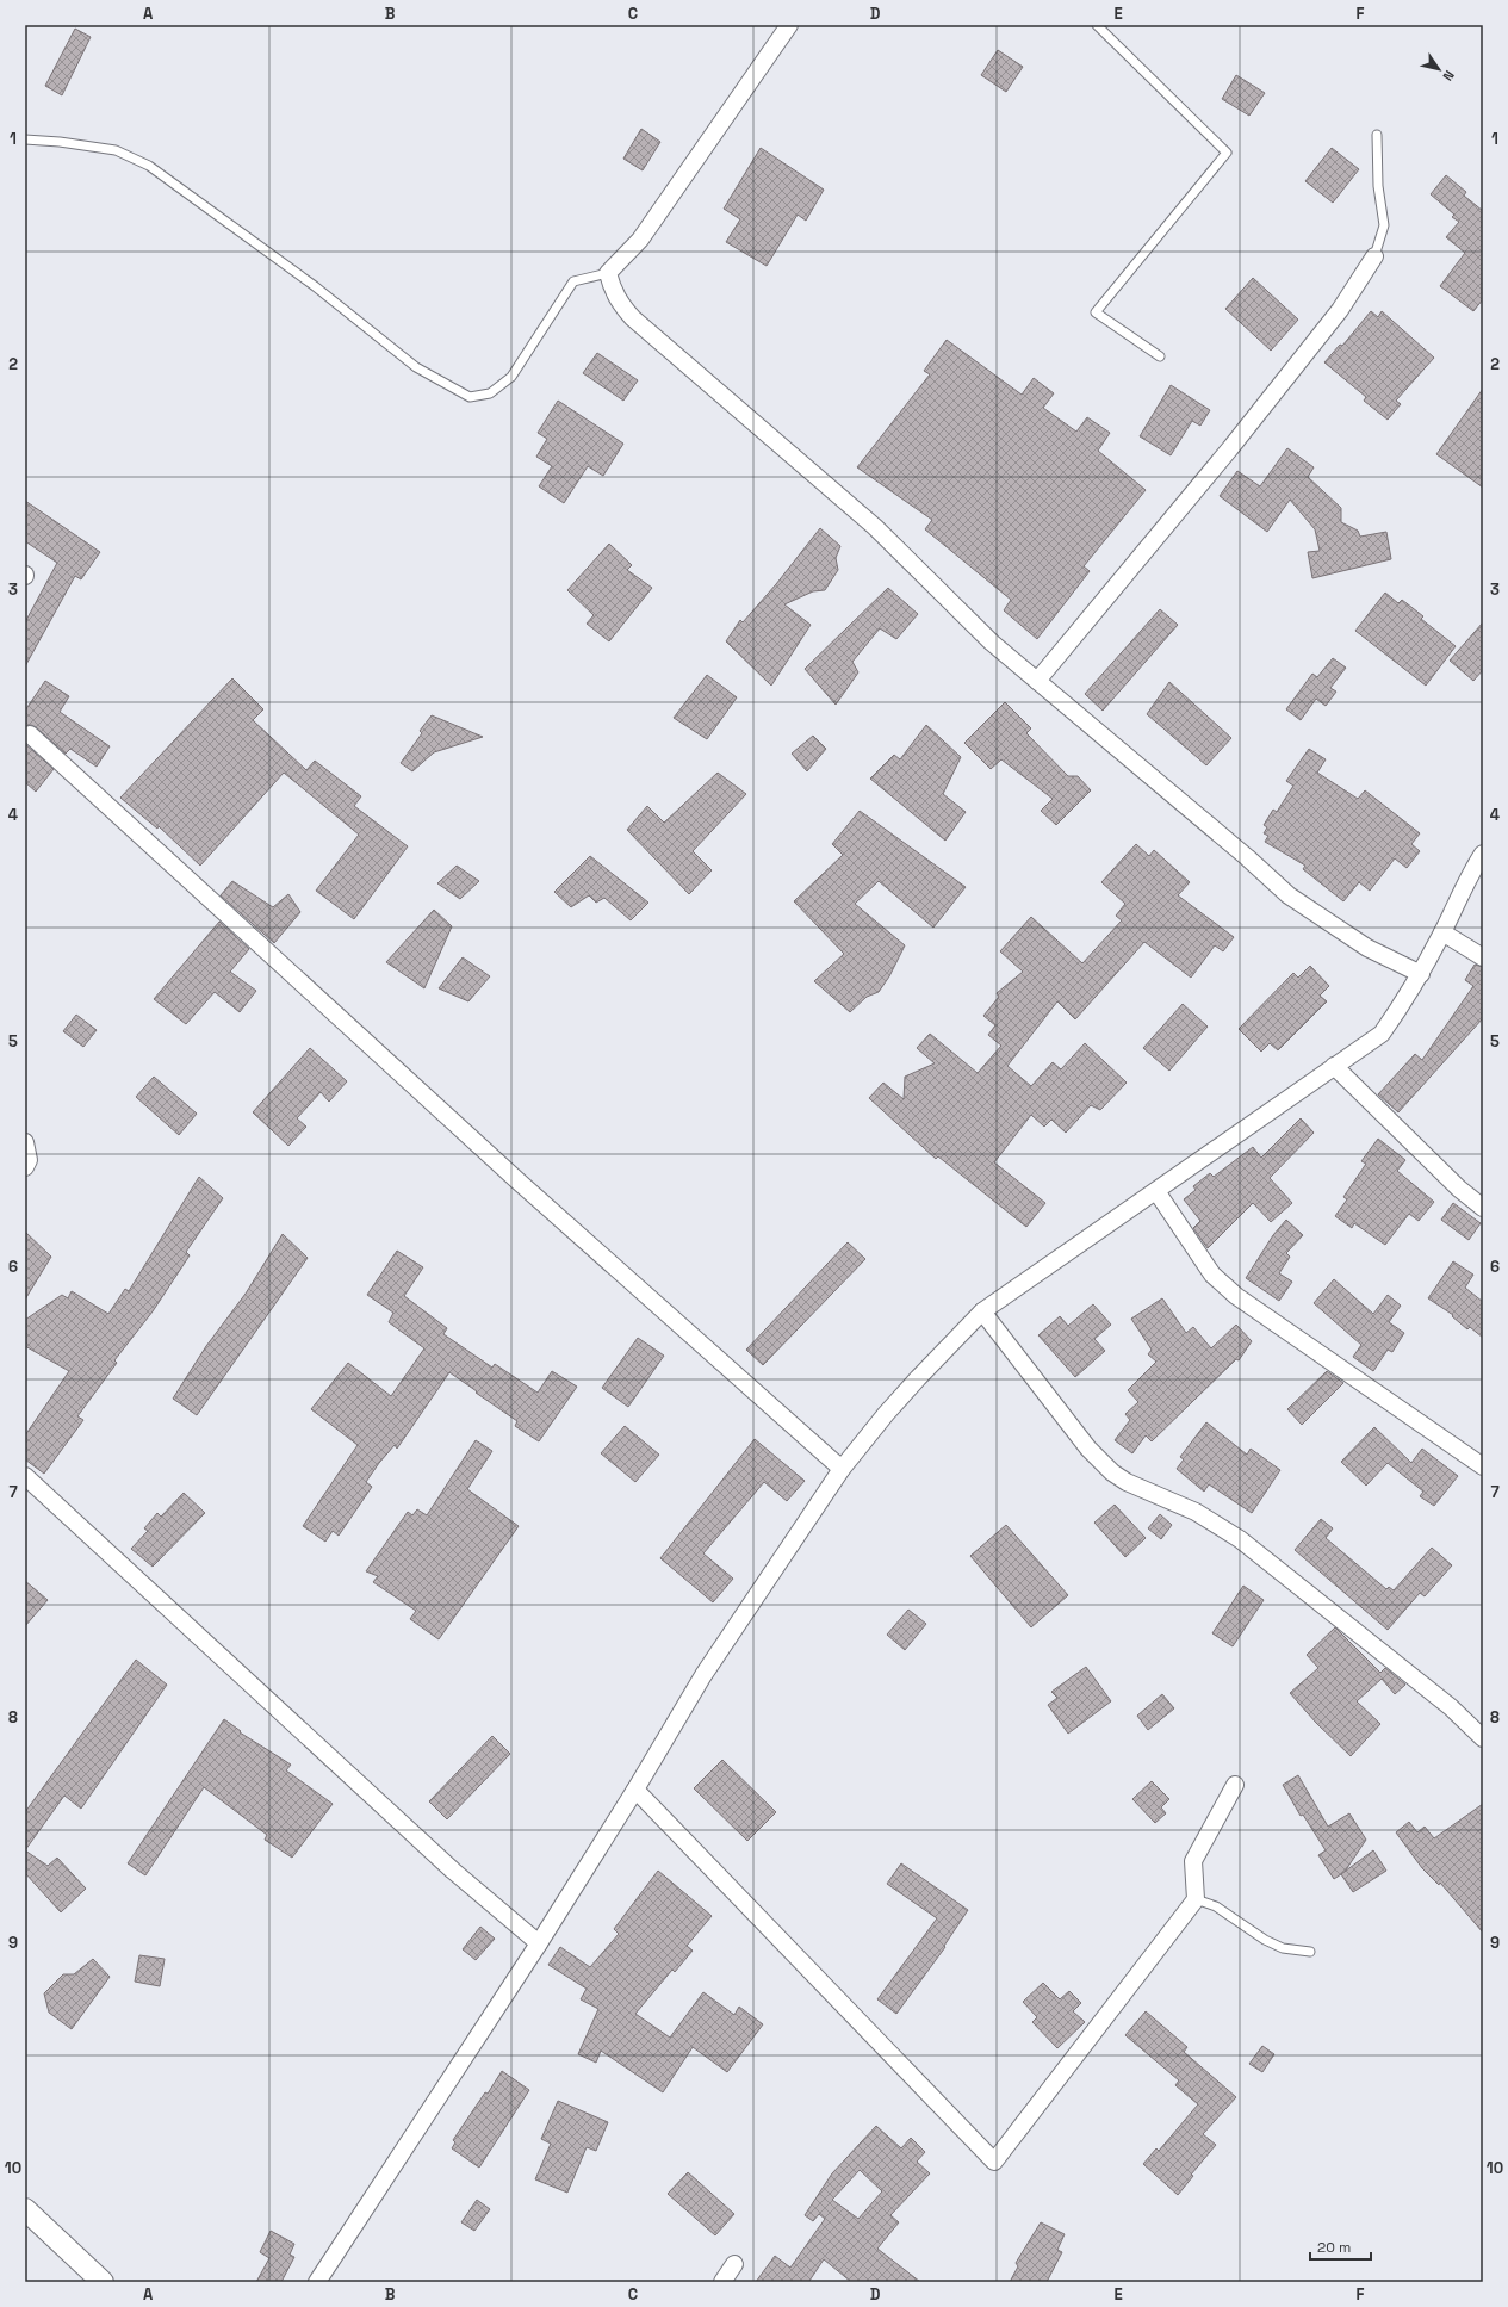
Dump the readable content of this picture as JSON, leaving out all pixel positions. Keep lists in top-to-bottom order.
{
  "scale_bar": "20 m",
  "north": "bottom right",
  "grid": {
    "columns": [
      "A",
      "B",
      "C",
      "D",
      "E",
      "F"
    ],
    "rows": [
      "1",
      "2",
      "3",
      "4",
      "5",
      "6",
      "7",
      "8",
      "9",
      "10"
    ]
  }
}
